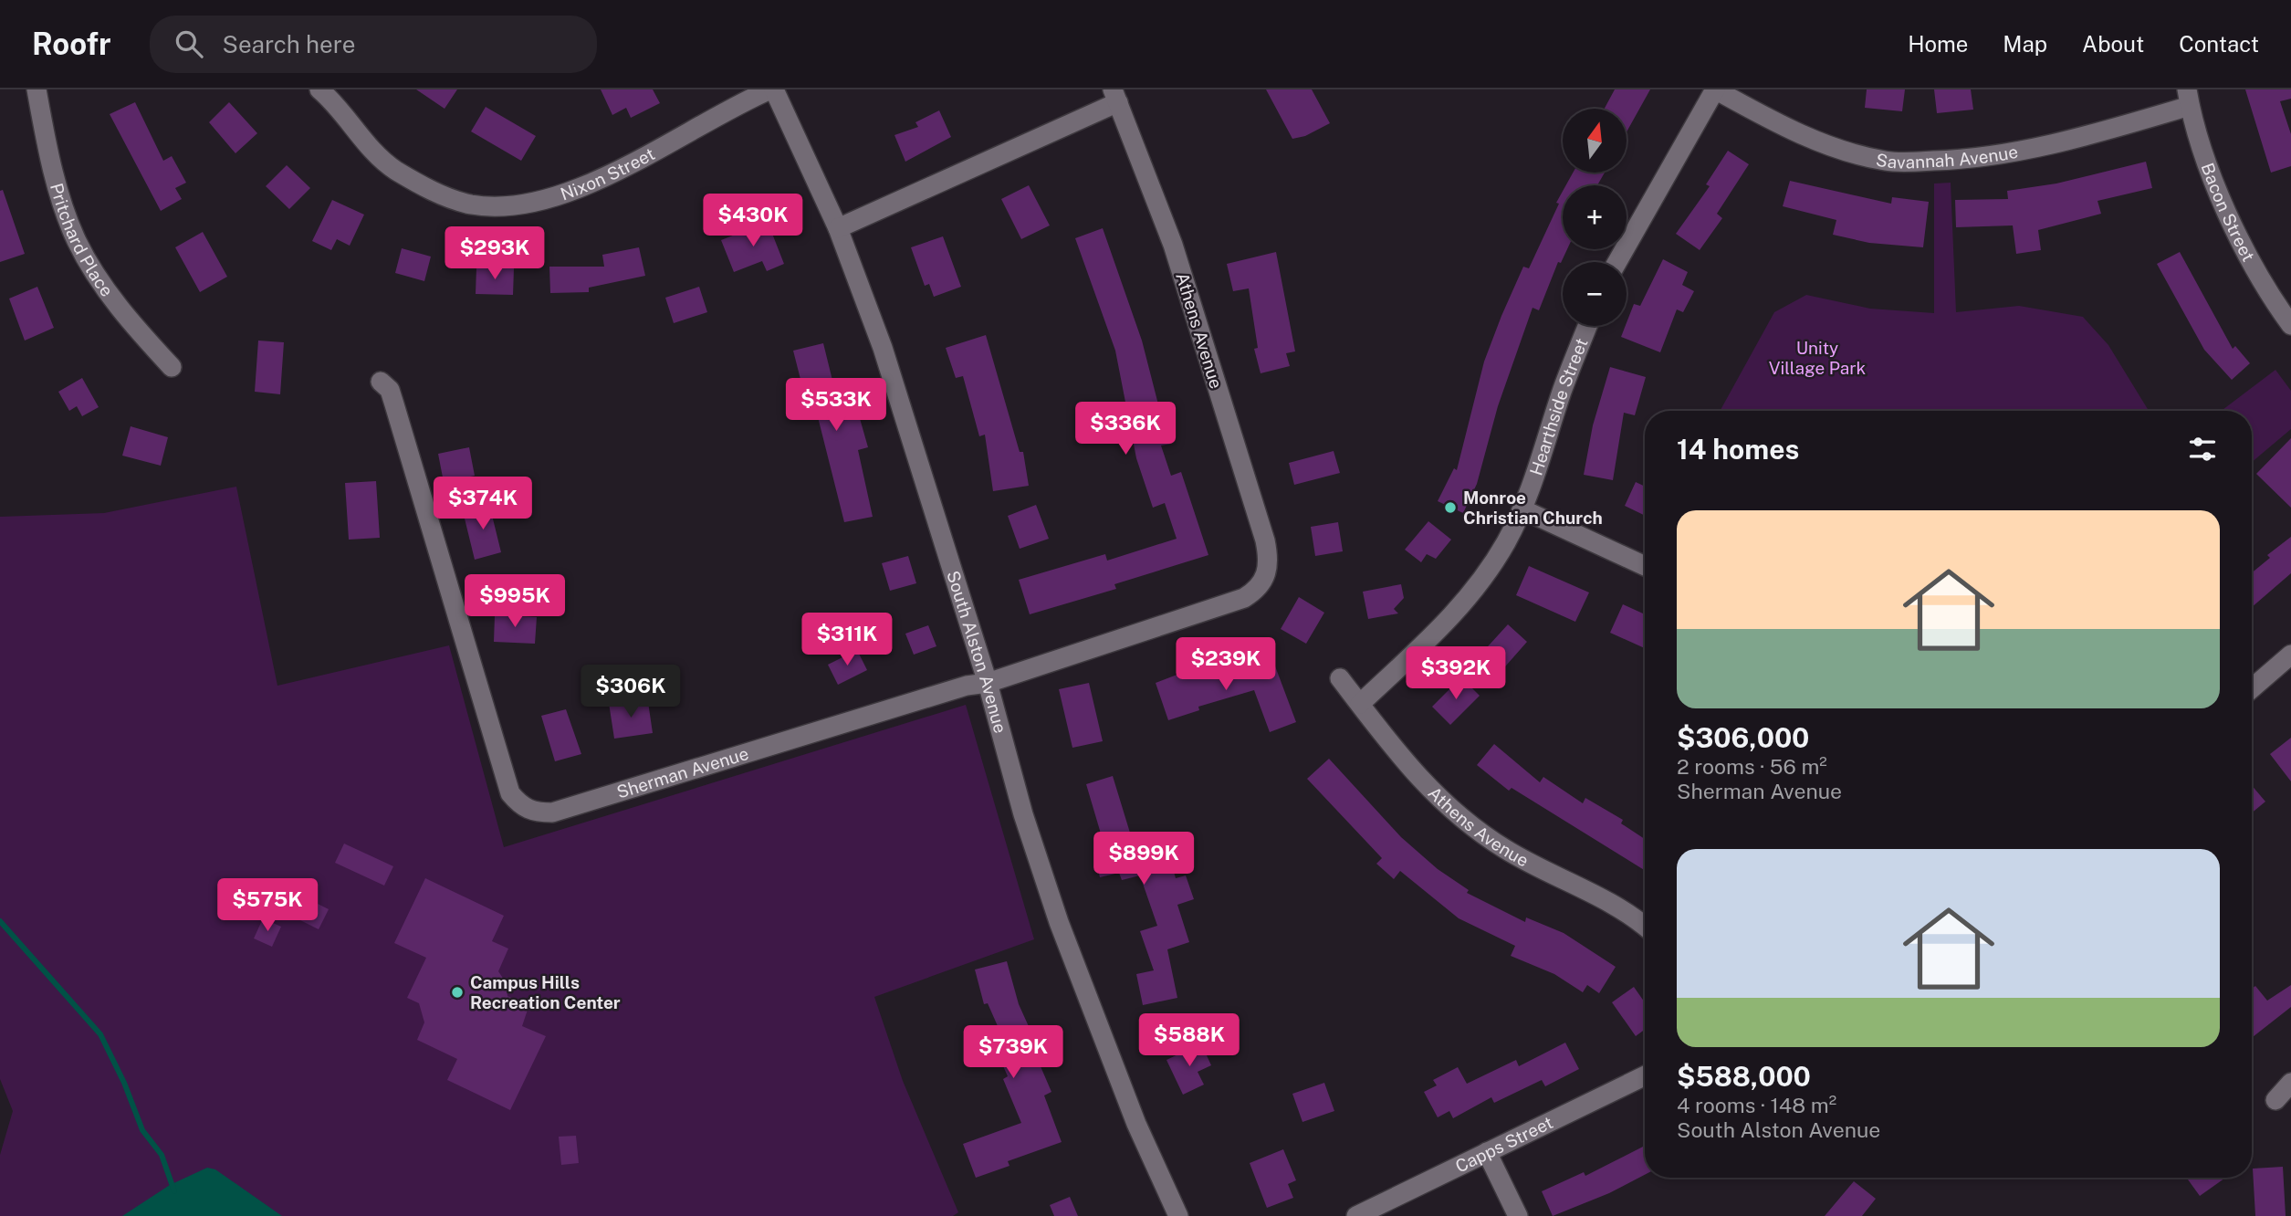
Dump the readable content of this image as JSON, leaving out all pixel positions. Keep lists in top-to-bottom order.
{
  "streets": {
    "street": [
      "Savannah Avenue",
      "Nixon Street",
      "Bacon Street",
      "Pritchard Place",
      "Athens Avenue",
      "Hearthside Street",
      "South Alston Avenue",
      "Sherman Avenue",
      "Capps Street"
    ]
  },
  "crossings": [
    ["Savannah Avenue", "Bacon Street"],
    ["Nixon Street", "South Alston Avenue"],
    ["Athens Avenue", "Hearthside Street"],
    ["Athens Avenue", "Sherman Avenue"],
    ["South Alston Avenue", "Sherman Avenue"]
  ],
  "parks": ["Unity Village Park"],
  "places": ["Monroe Christian Church", "Campus Hills Recreation Center"],
  "north": "top",
  "page": {
    "header": "Roofr",
    "search": "Search here",
    "nav": [
      "Home",
      "Map",
      "About",
      "Contact"
    ],
    "map_buttons": ["+", "−"],
    "price": [
      "$430K",
      "$293K",
      "$533K",
      "$336K",
      "$374K",
      "$995K",
      "$311K",
      "$239K",
      "$392K",
      "$306K",
      "$899K",
      "$575K",
      "$588K",
      "$739K"
    ],
    "heading": "14 homes",
    "list": [
      {
        "name": "$306,000",
        "note": "2 rooms · 56 m² · Sherman Avenue"
      },
      {
        "name": "$588,000",
        "note": "4 rooms · 148 m² · South Alston Avenue"
      }
    ]
  }
}
